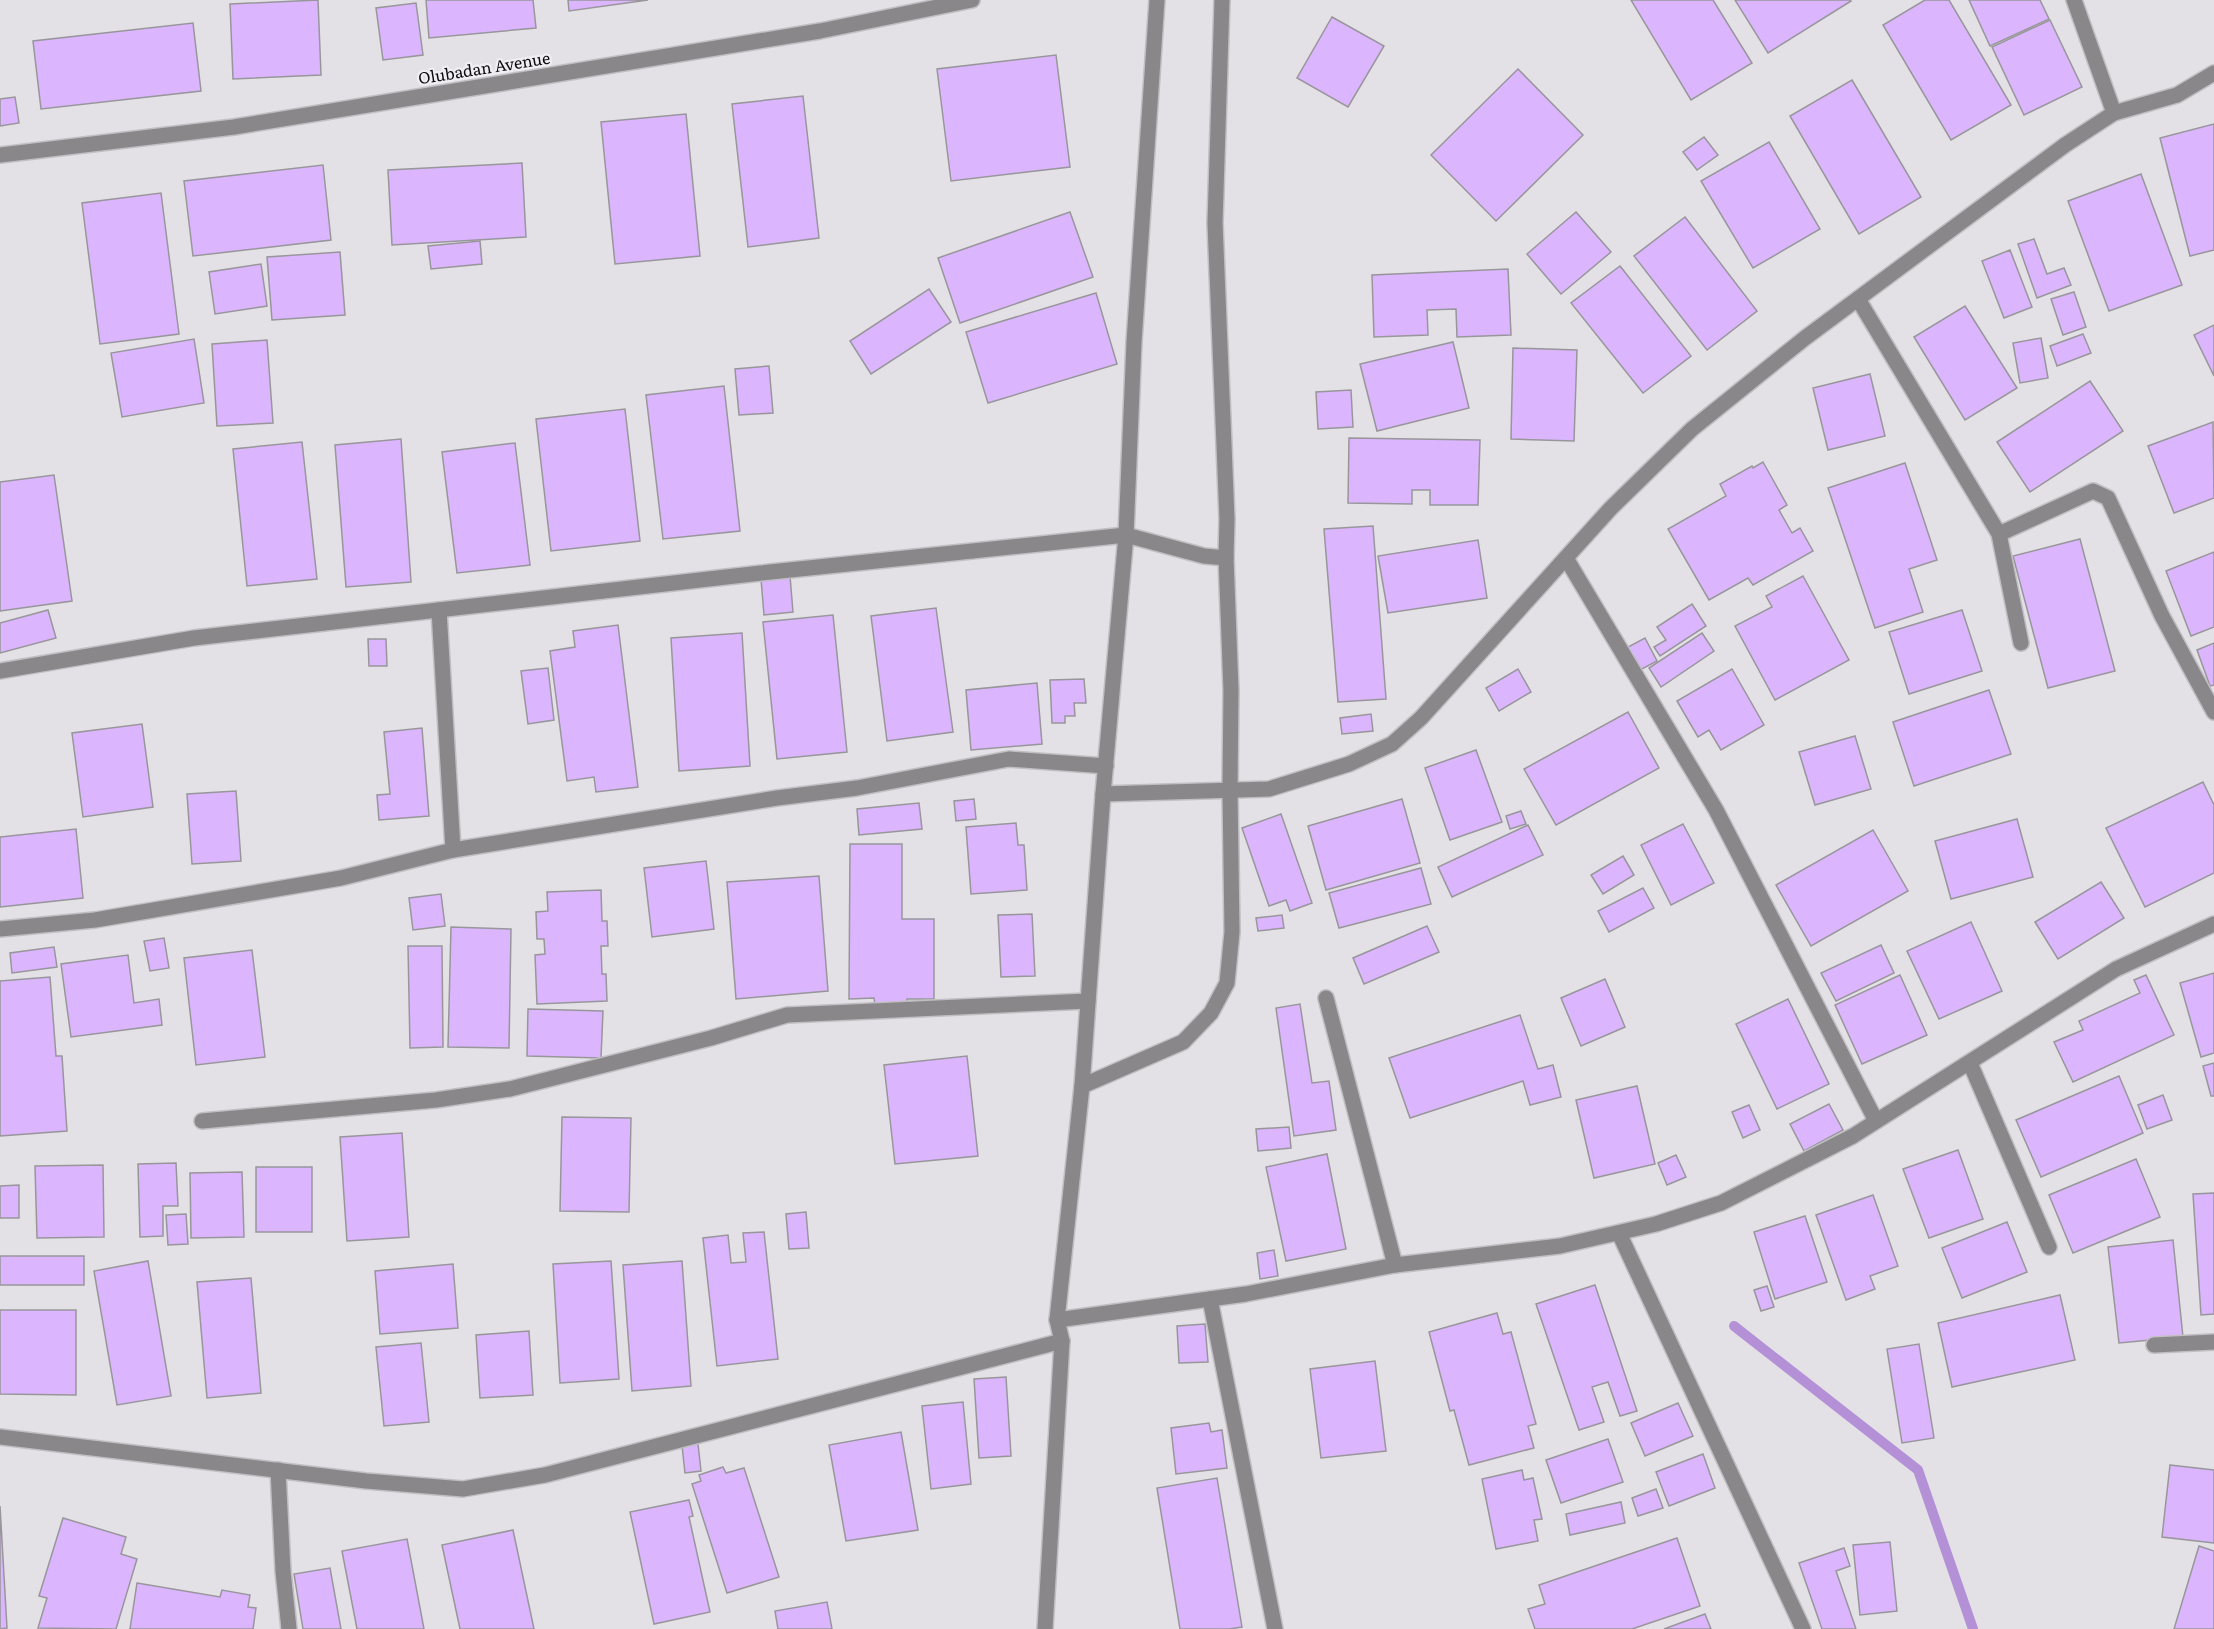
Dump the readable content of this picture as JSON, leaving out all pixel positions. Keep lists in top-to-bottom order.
{
  "streets": {
    "street": ["Olubadan Avenue"]
  }
}
